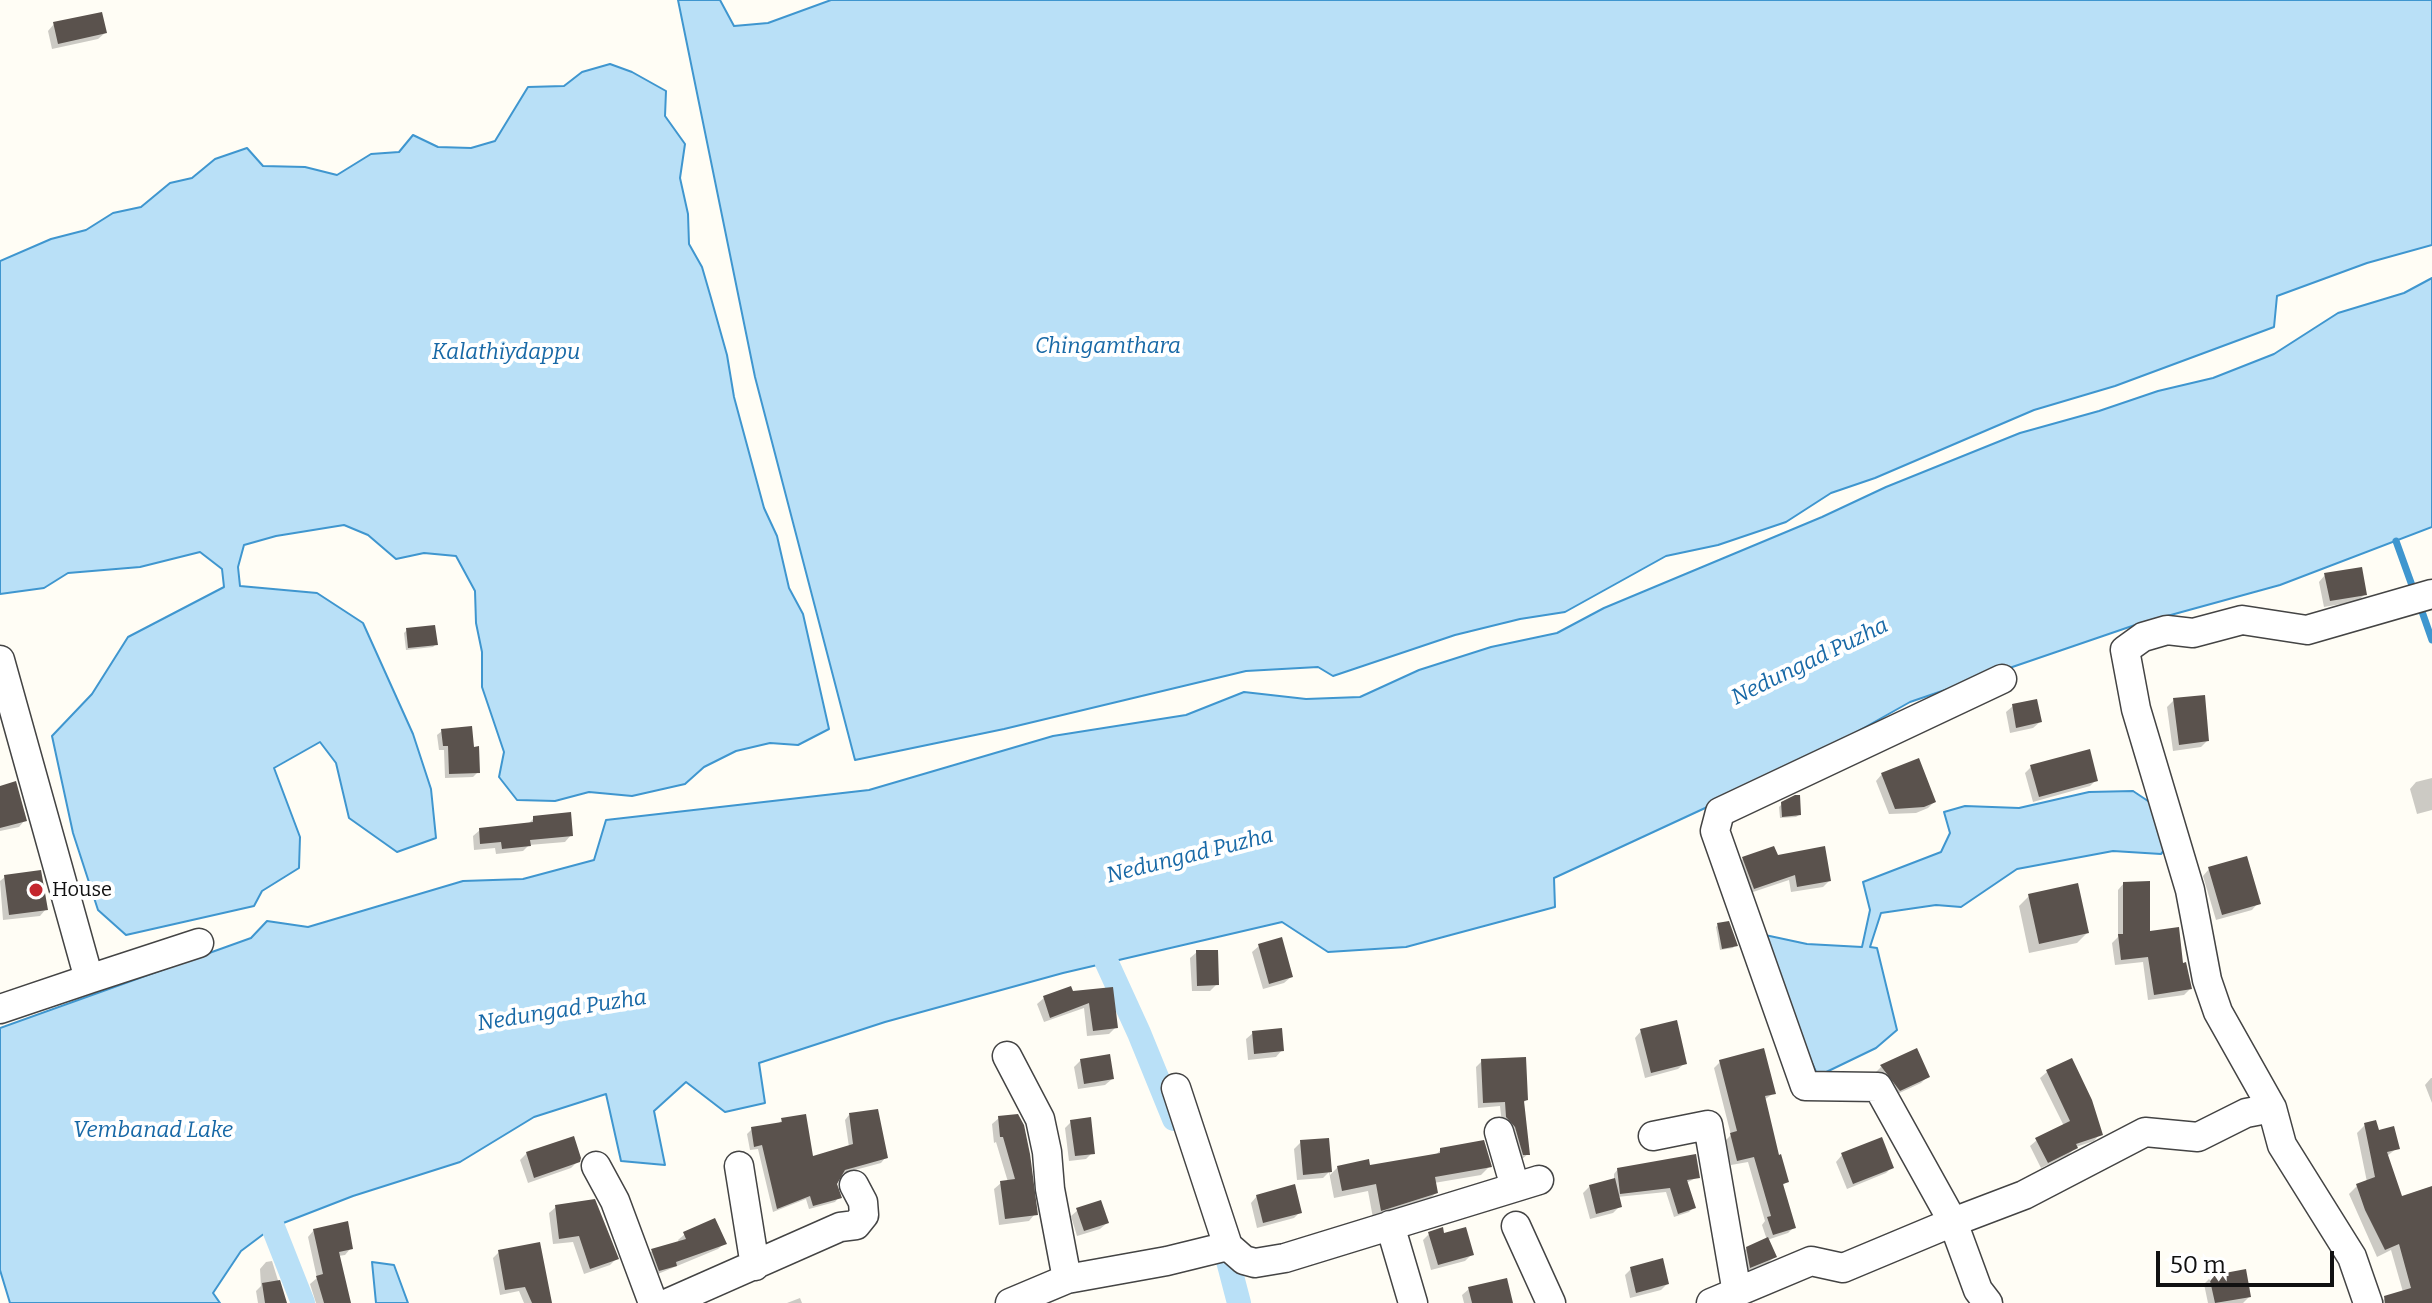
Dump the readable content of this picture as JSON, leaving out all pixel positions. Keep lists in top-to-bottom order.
{
  "water": [
    "Chingamthara",
    "Kalathiydappu",
    "Nedungad Puzha",
    "Vembanad Lake"
  ],
  "places": ["House"],
  "scale_bar": "50 m"
}
